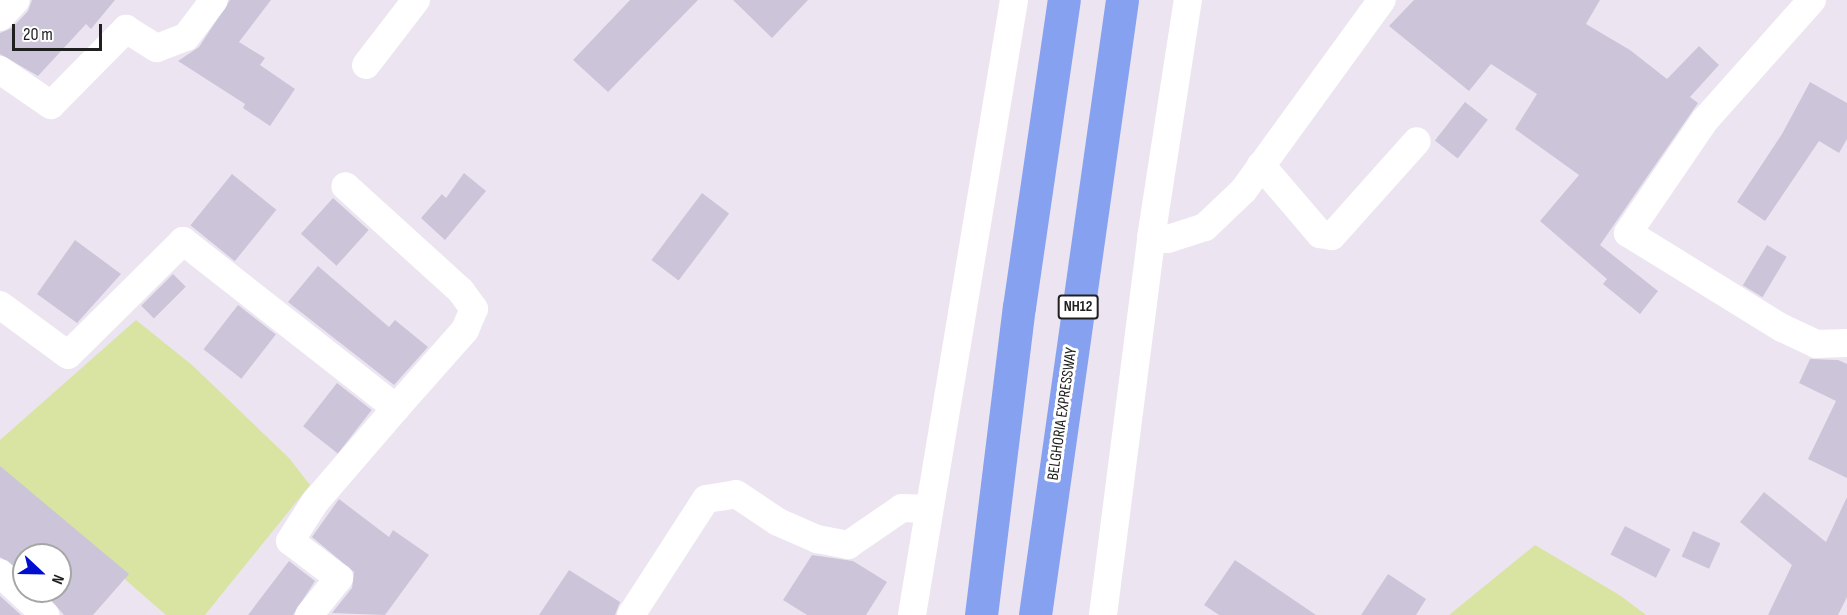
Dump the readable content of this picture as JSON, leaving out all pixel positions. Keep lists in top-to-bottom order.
{
  "streets": {
    "highway": ["NH12", "BELGHORIA EXPRESSWAY"]
  },
  "scale_bar": "20 m",
  "north": "right"
}
